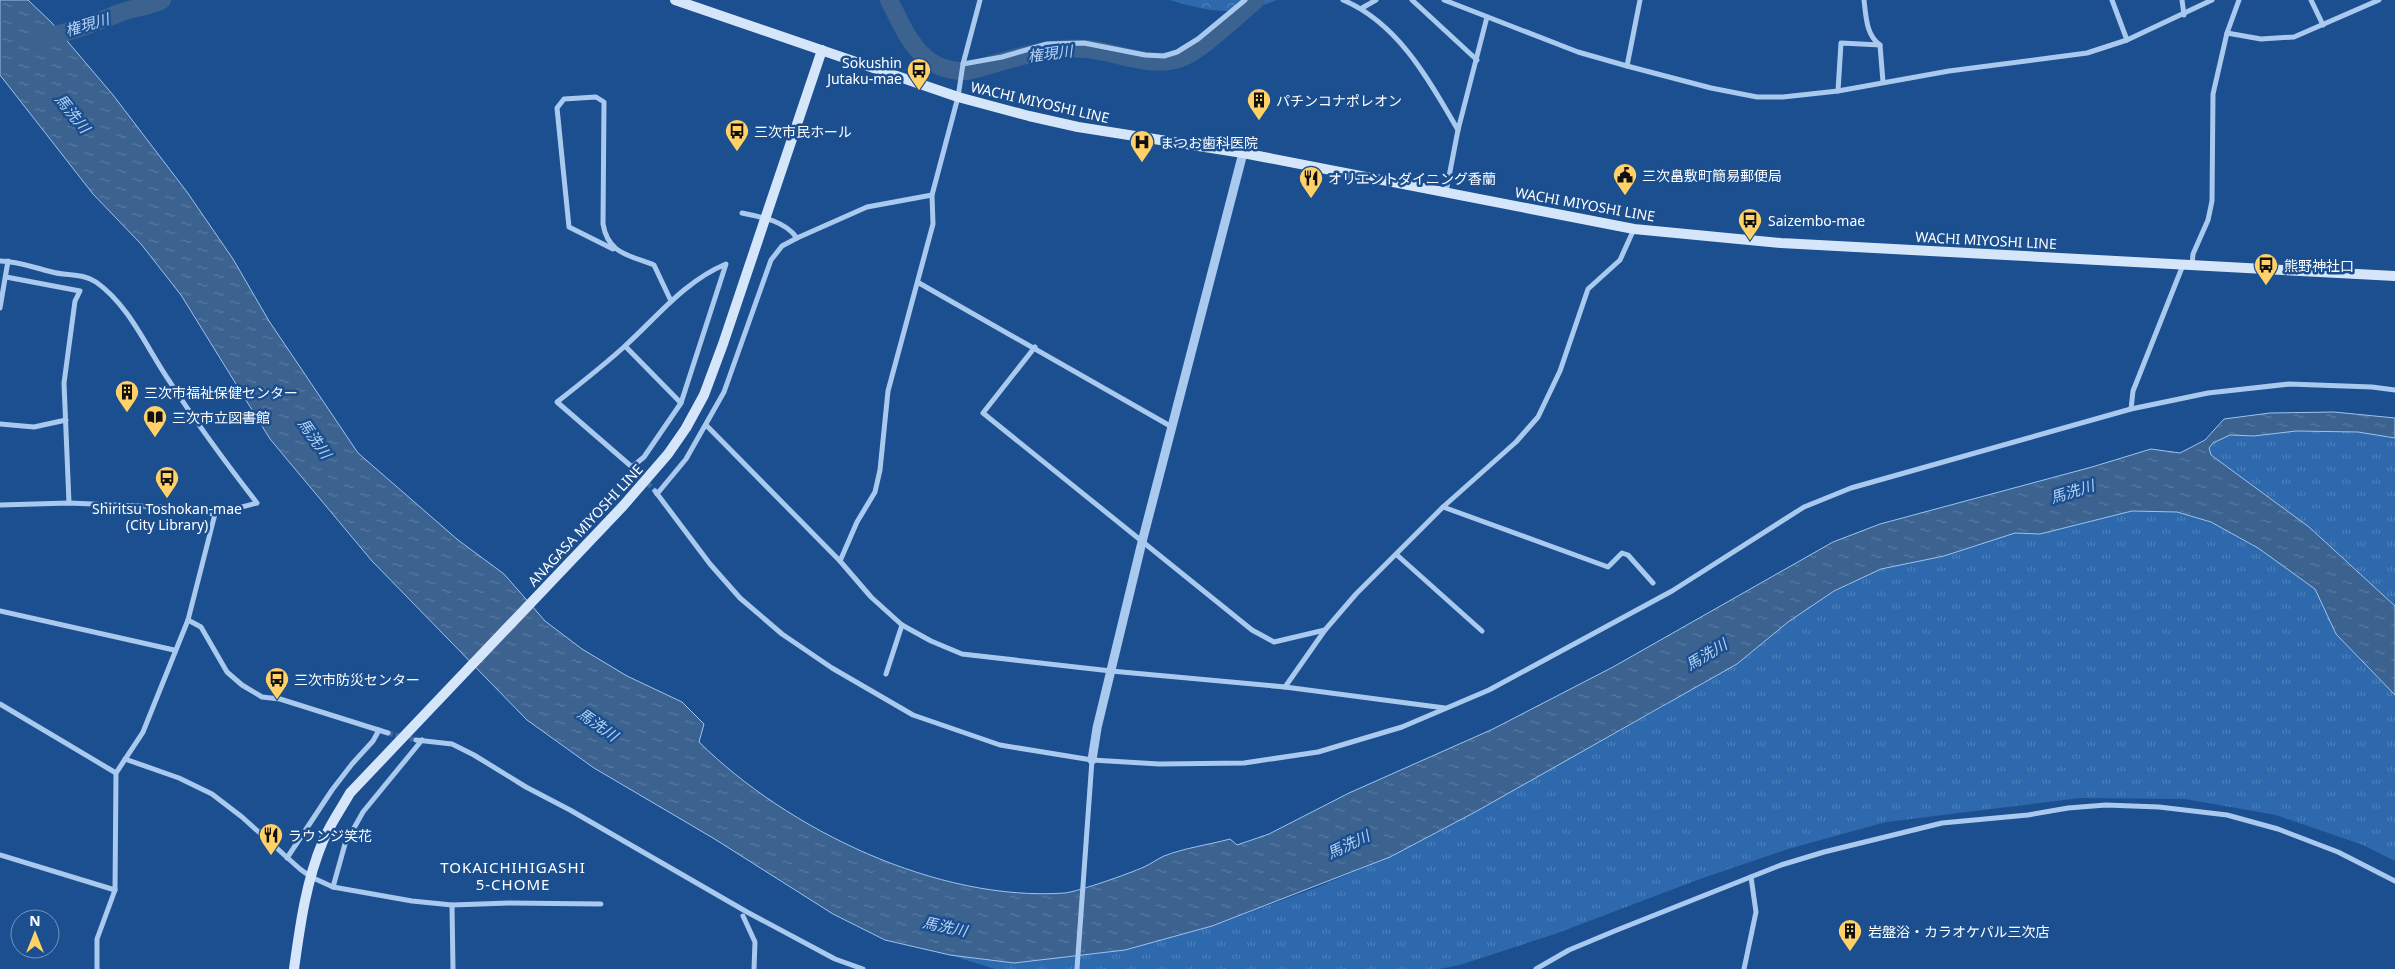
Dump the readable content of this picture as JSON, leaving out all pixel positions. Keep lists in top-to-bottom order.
{
  "streets": {
    "main road": ["WACHI MIYOSHI LINE", "ANAGASA MIYOSHI LINE"]
  },
  "crossings": [
    ["WACHI MIYOSHI LINE", "ANAGASA MIYOSHI LINE"]
  ],
  "districts": ["TOKAICHIHIGASHI 5-CHOME"],
  "water": ["権現川", "馬洗川"],
  "places": {
    "bus stop": [
      "Sokushin Jutaku-mae",
      "三次市民ホール",
      "Saizembo-mae",
      "熊野神社口",
      "Shiritsu Toshokan-mae (City Library)",
      "三次市防災センター"
    ],
    "building": ["パチンコナポレオン", "三次市福祉保健センター", "岩盤浴・カラオケパル三次店"],
    "hospital": ["まつお歯科医院"],
    "public building": ["三次畠敷町簡易郵便局"],
    "restaurant": ["オリエントダイニング香蘭", "ラウンジ笑花"],
    "library": ["三次市立図書館"]
  },
  "north": "top"
}
